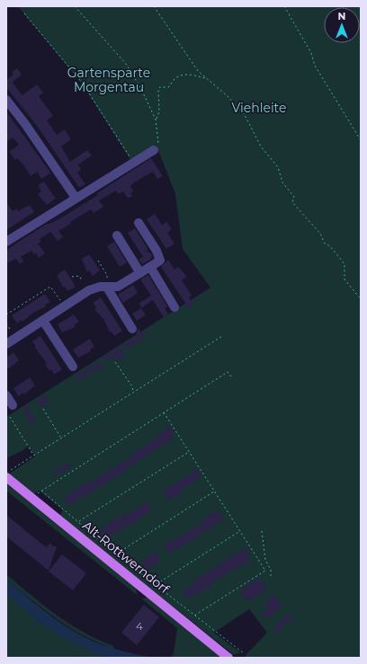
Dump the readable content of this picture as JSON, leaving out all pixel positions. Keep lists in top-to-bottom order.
{
  "streets": {
    "main road": ["Alt-Rottwerndorf"]
  },
  "parks": ["Gartensparte Morgentau", "Viehleite"],
  "house_numbers": ["4"],
  "north": "top"
}
